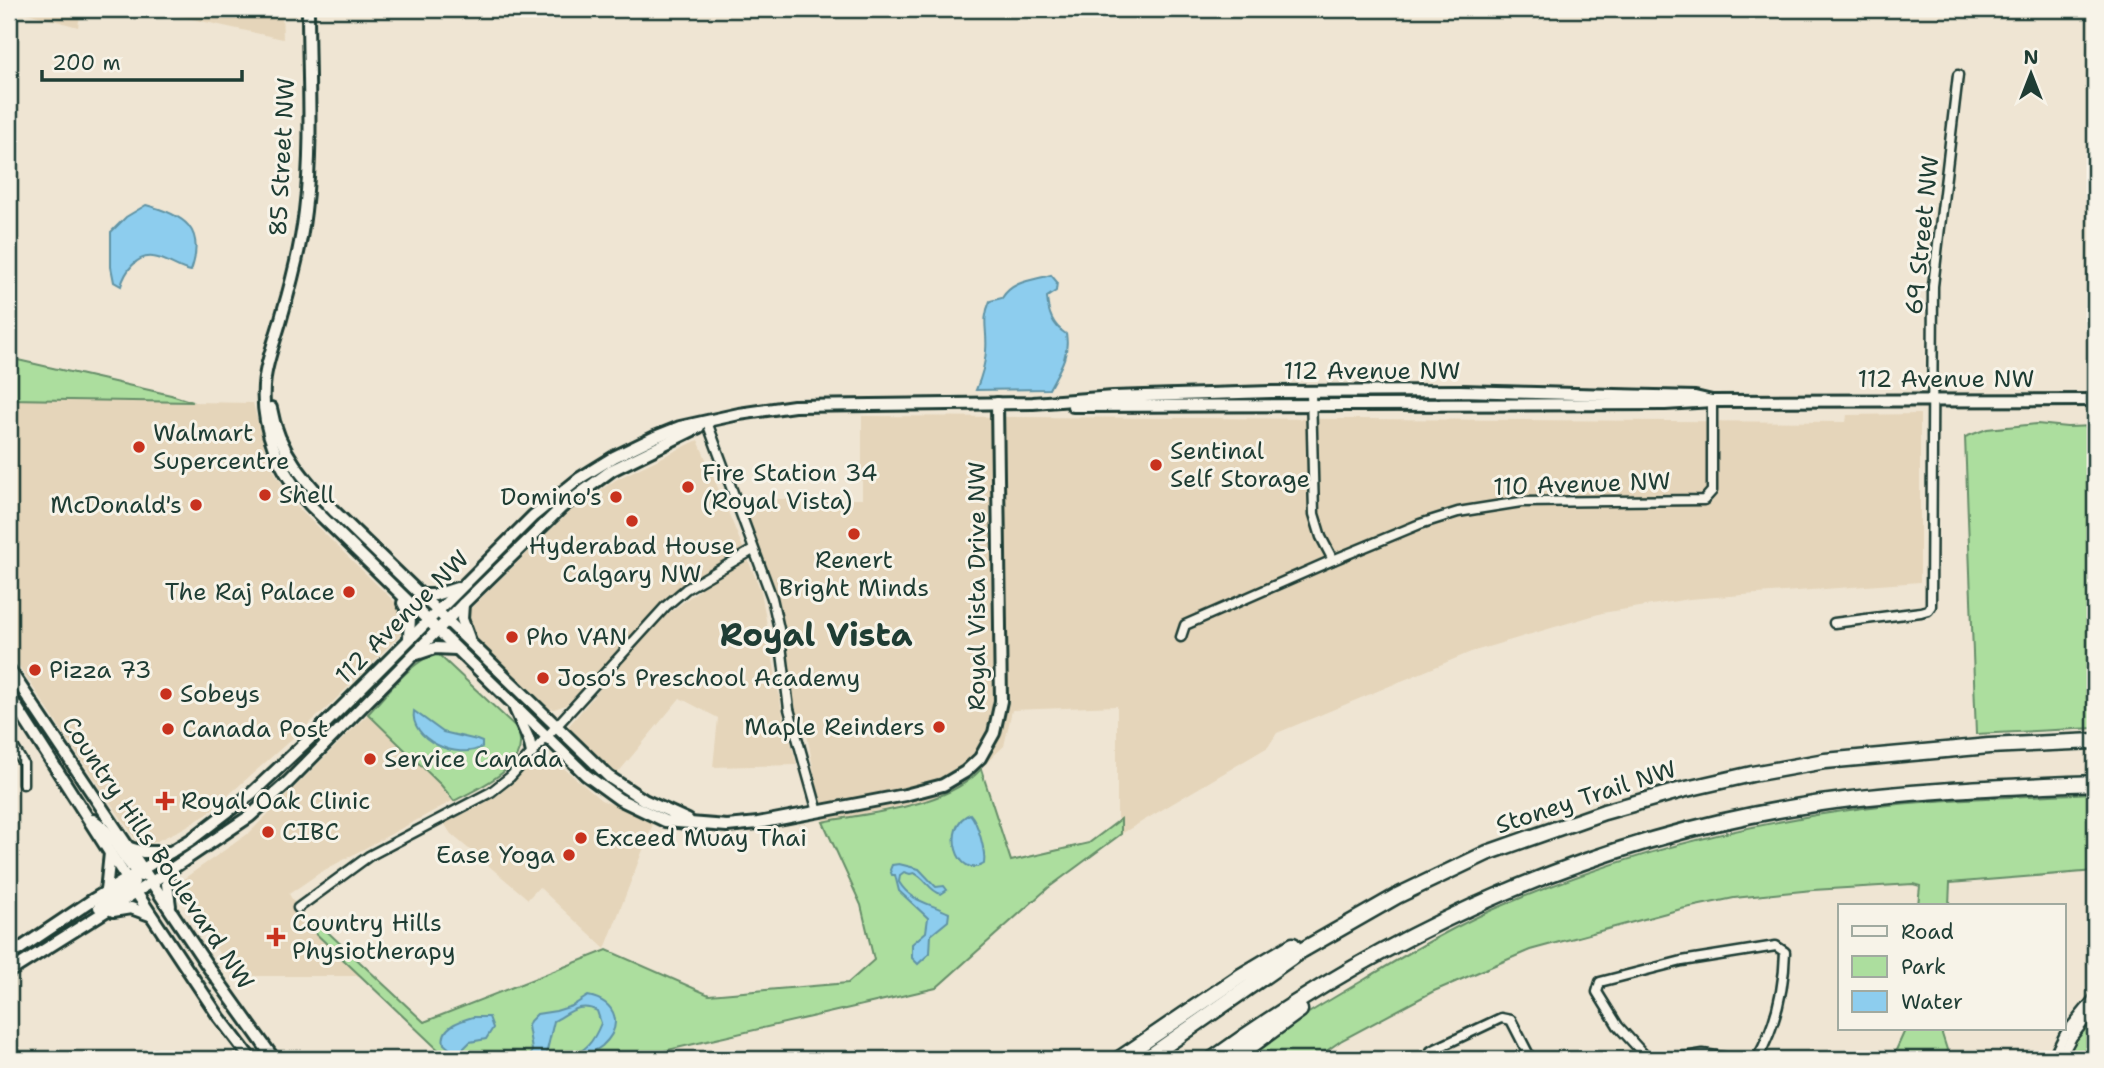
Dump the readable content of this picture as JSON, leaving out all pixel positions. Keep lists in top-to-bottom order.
{
  "streets": {
    "highway": ["Stoney Trail NW"],
    "street": [
      "85 Street NW",
      "69 Street NW",
      "112 Avenue NW",
      "110 Avenue NW",
      "Royal Vista Drive NW",
      "Country Hills Boulevard NW"
    ]
  },
  "crossings": [
    ["85 Street NW", "112 Avenue NW"],
    ["85 Street NW", "Royal Vista Drive NW"],
    ["69 Street NW", "112 Avenue NW"],
    ["112 Avenue NW", "110 Avenue NW"],
    ["112 Avenue NW", "Royal Vista Drive NW"],
    ["112 Avenue NW", "Country Hills Boulevard NW"]
  ],
  "districts": ["Royal Vista"],
  "places": {
    "other": [
      "Walmart Supercentre",
      "Sentinal Self Storage",
      "Fire Station 34 (Royal Vista)",
      "Shell",
      "Domino's",
      "McDonald's",
      "Hyderabad House Calgary NW",
      "Renert Bright Minds",
      "The Raj Palace",
      "Pho VAN",
      "Pizza 73",
      "Joso's Preschool Academy",
      "Sobeys",
      "Maple Reinders",
      "Canada Post",
      "Service Canada",
      "CIBC",
      "Exceed Muay Thai",
      "Ease Yoga"
    ],
    "health": ["Royal Oak Clinic", "Country Hills Physiotherapy"]
  },
  "legend": ["Road", "Park", "Water"],
  "scale_bar": "200 m",
  "north": "top"
}
